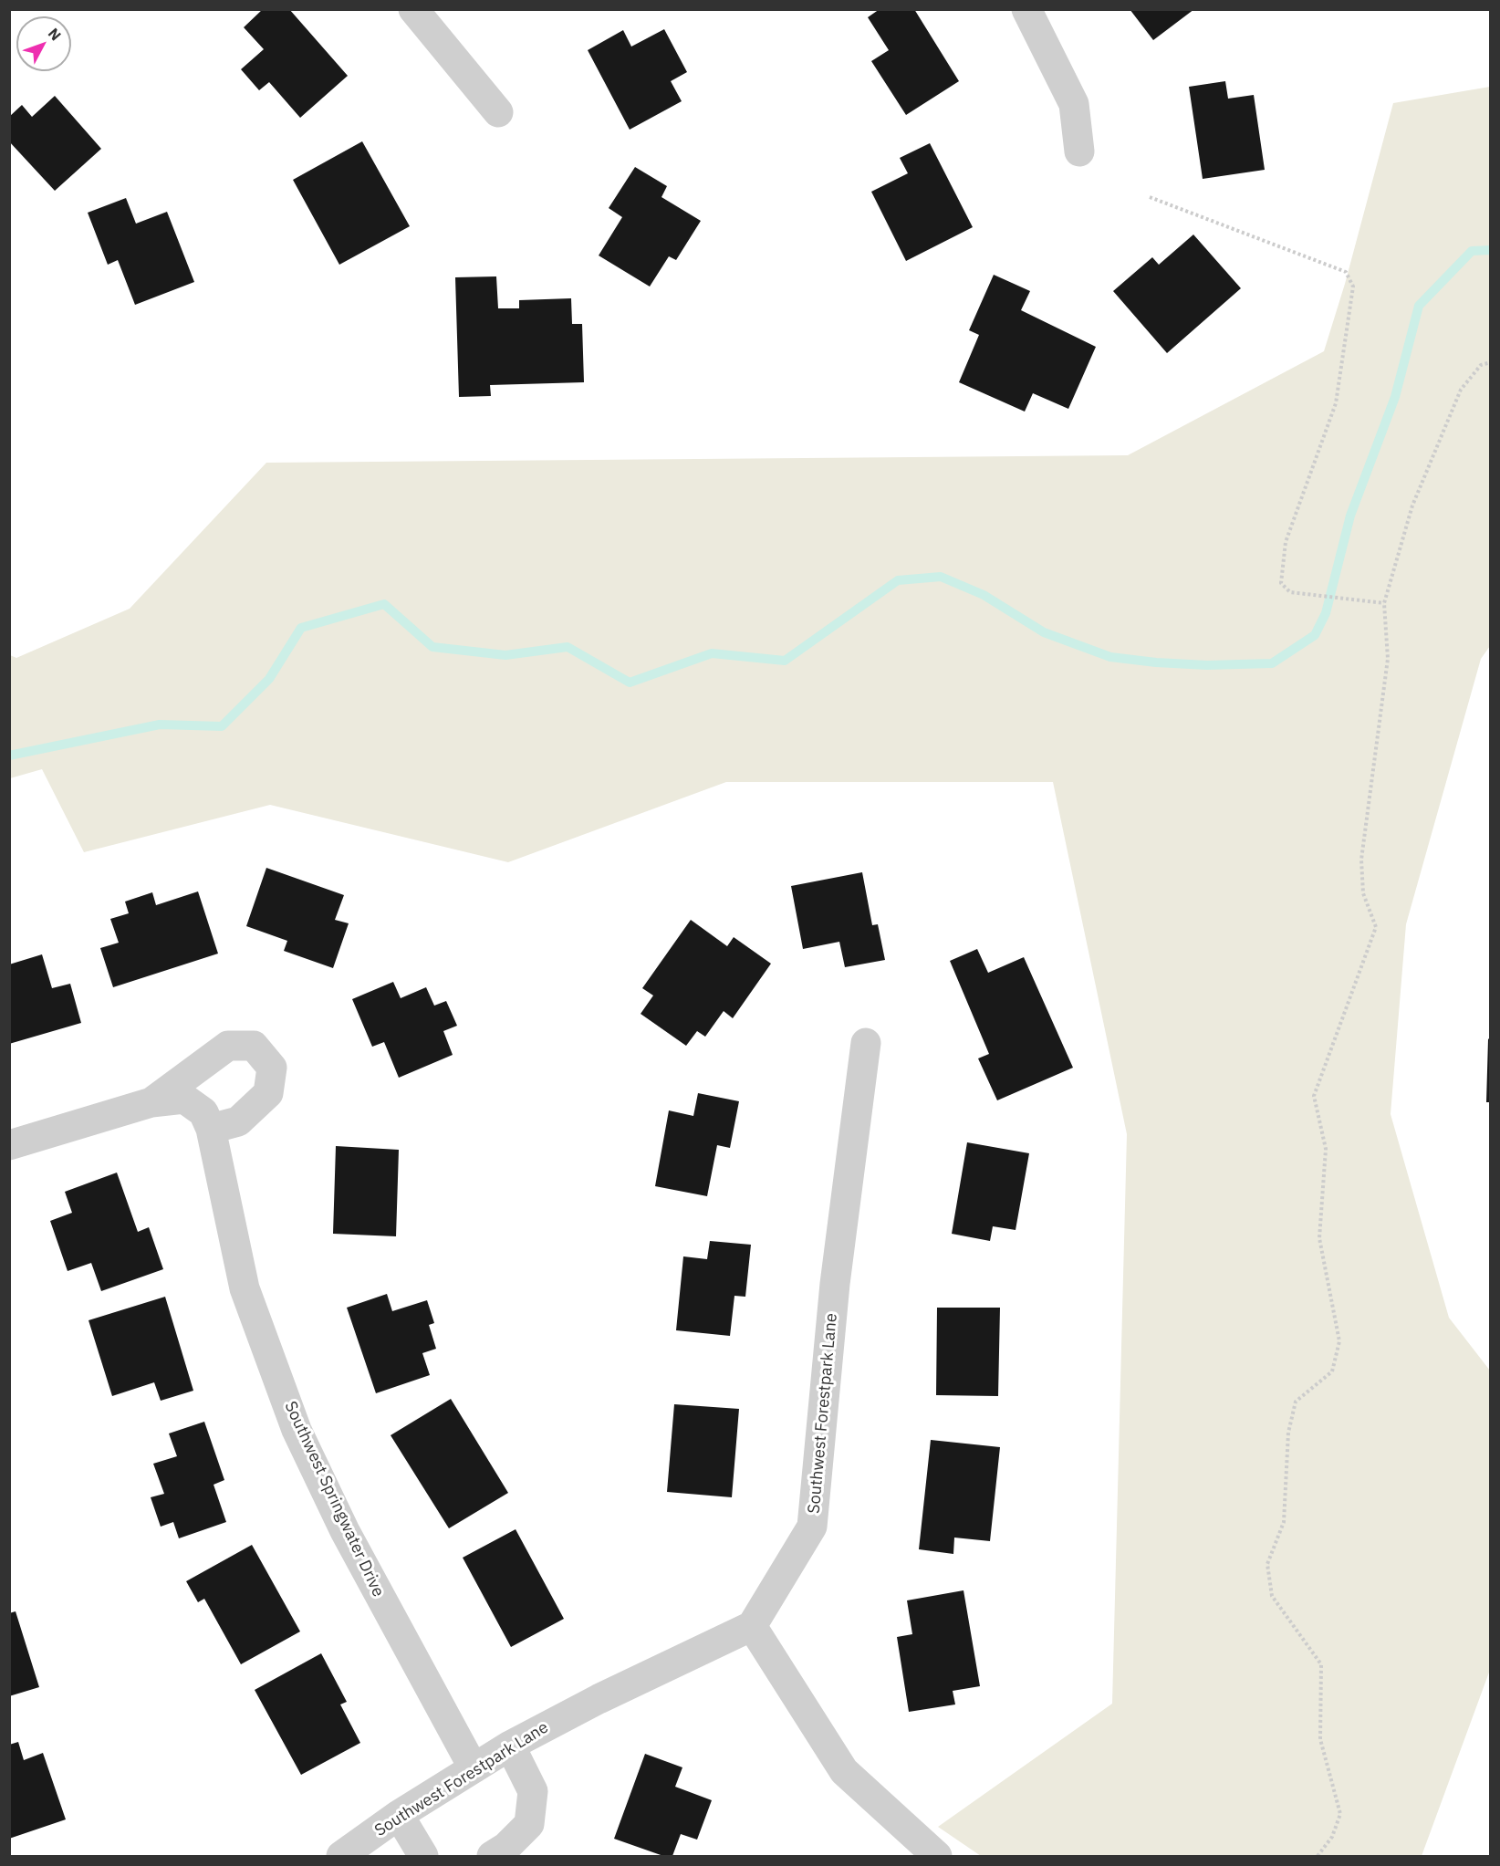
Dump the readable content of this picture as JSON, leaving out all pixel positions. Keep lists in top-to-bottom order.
{
  "streets": {
    "street": ["Southwest Forestpark Lane", "Southwest Springwater Drive"]
  },
  "crossings": [
    ["Southwest Forestpark Lane", "Southwest Springwater Drive"]
  ],
  "north": "top right"
}
